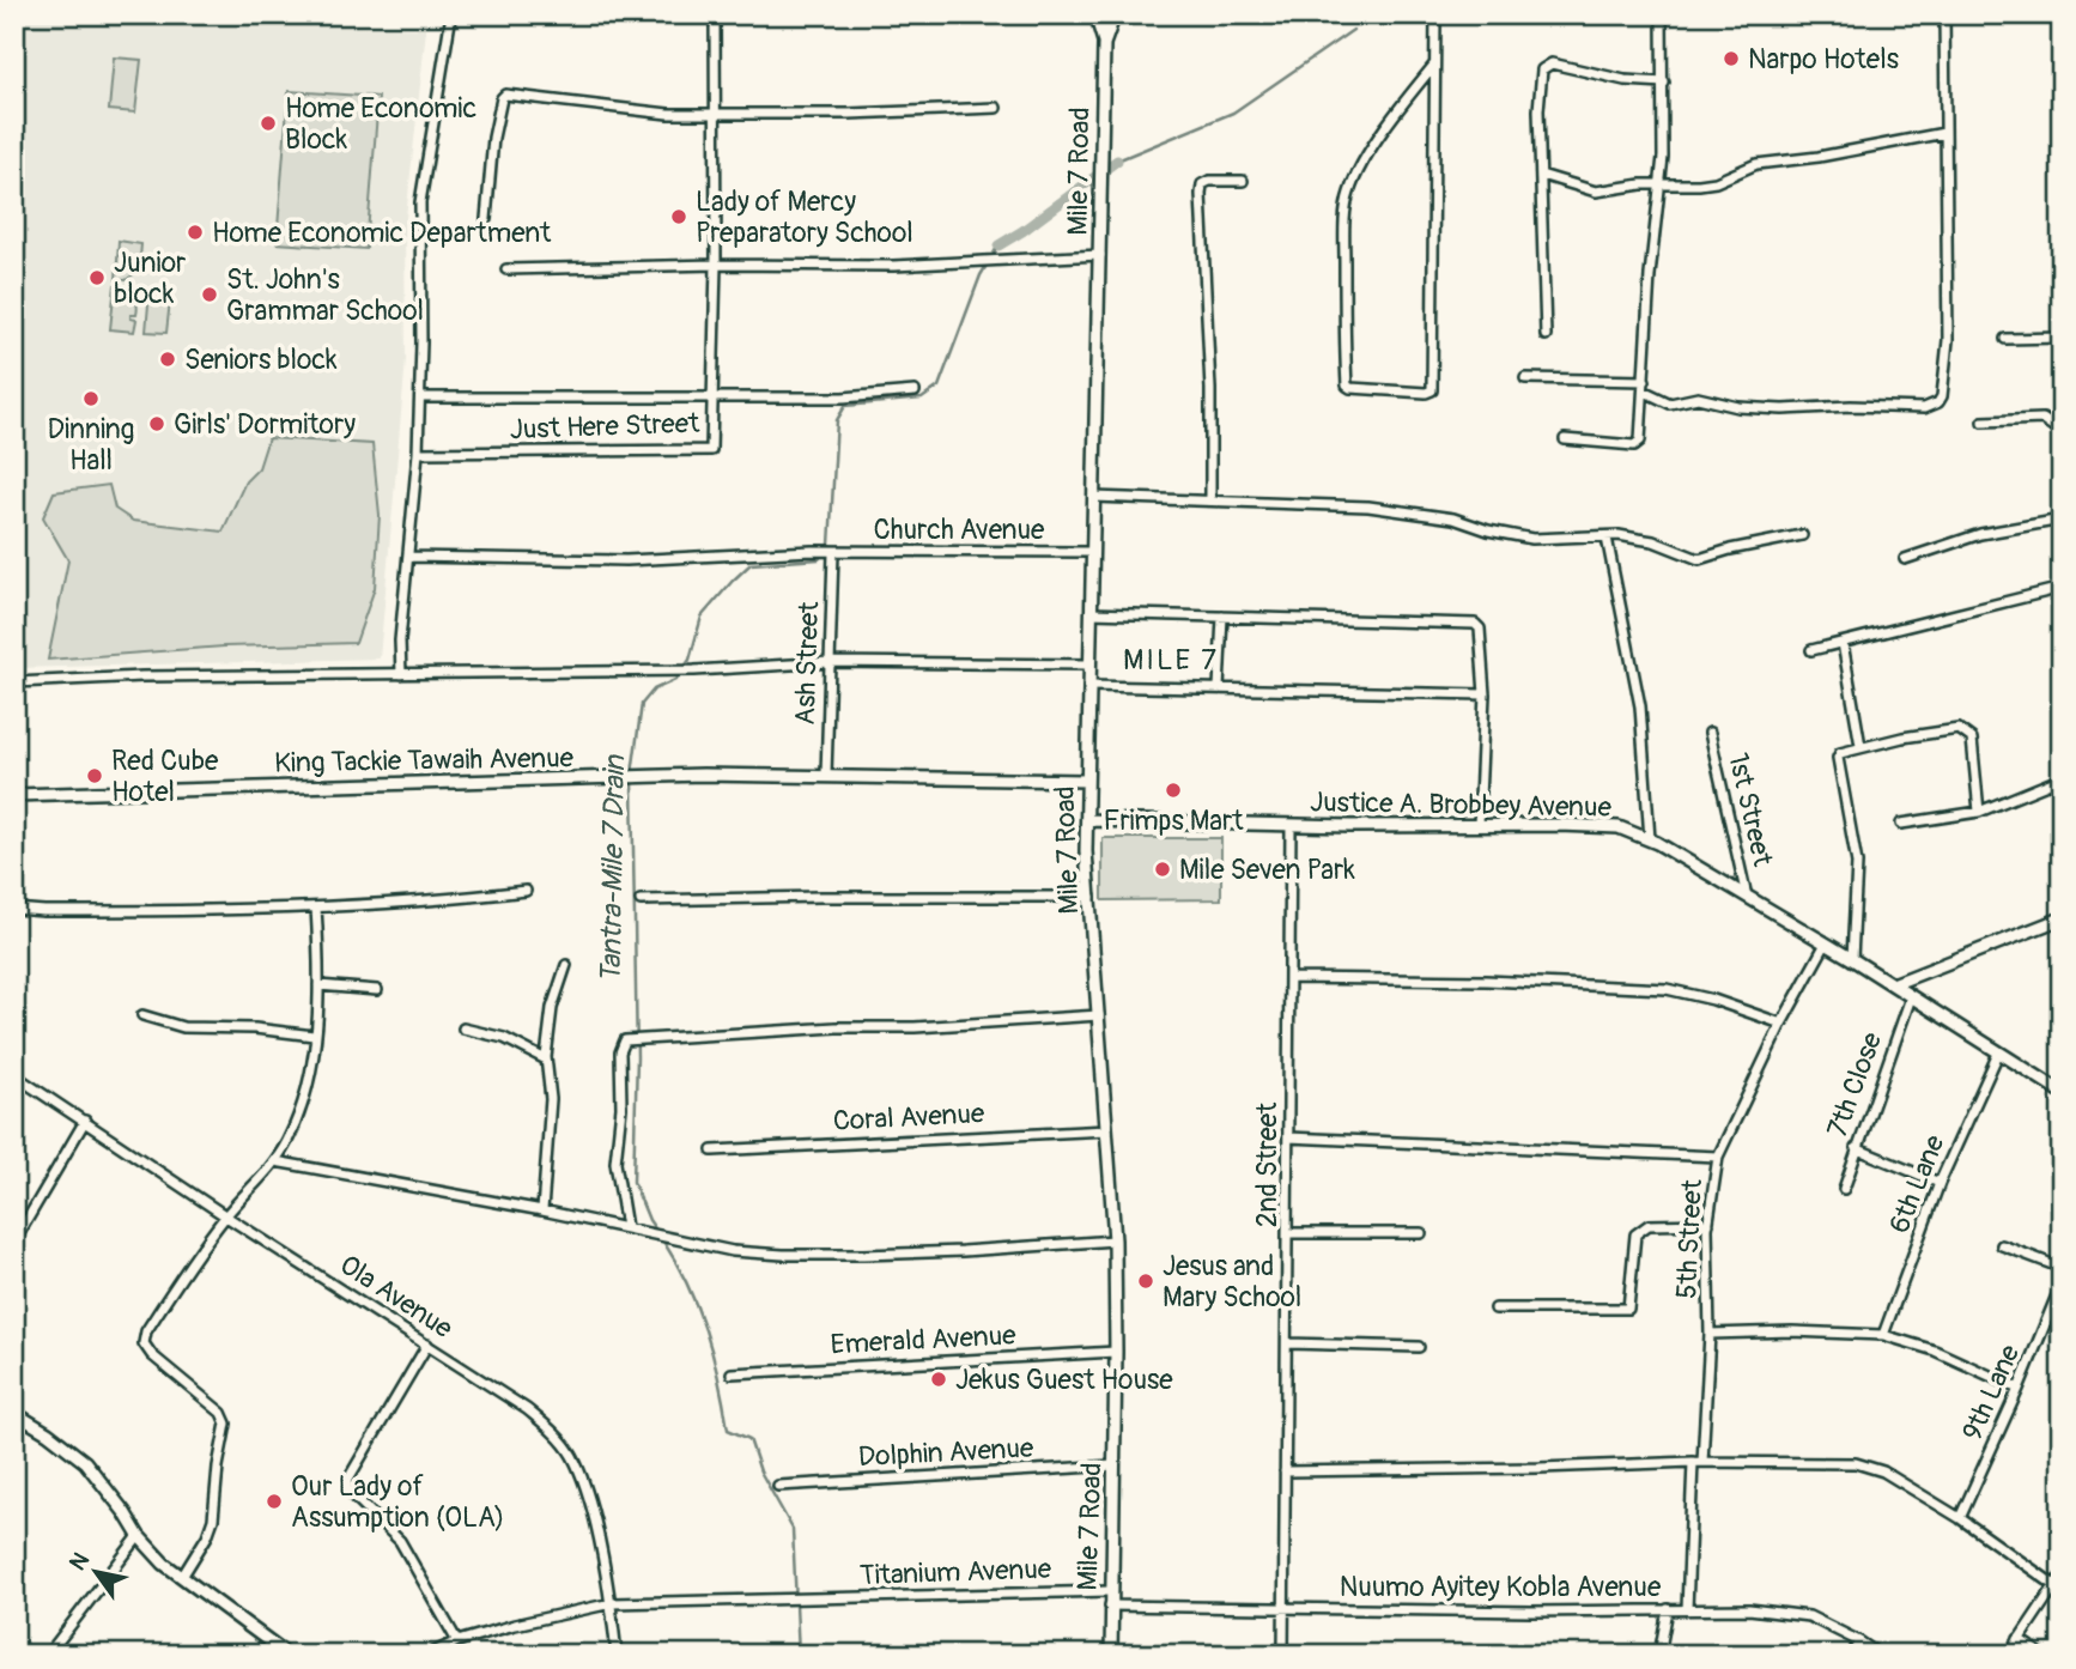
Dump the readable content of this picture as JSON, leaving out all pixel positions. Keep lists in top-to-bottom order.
{
  "streets": {
    "street": [
      "Mile 7 Road",
      "Just Here Street",
      "Church Avenue",
      "Ash Street",
      "King Tackie Tawaih Avenue",
      "Justice A. Brobbey Avenue",
      "1st Street",
      "7th Close",
      "Coral Avenue",
      "2nd Street",
      "6th Lane",
      "5th Street",
      "Ola Avenue",
      "Emerald Avenue",
      "9th Lane",
      "Dolphin Avenue",
      "Titanium Avenue",
      "Nuumo Ayitey Kobla Avenue"
    ]
  },
  "crossings": [
    ["Mile 7 Road", "Church Avenue"],
    ["Mile 7 Road", "King Tackie Tawaih Avenue"],
    ["Mile 7 Road", "Justice A. Brobbey Avenue"],
    ["Mile 7 Road", "Coral Avenue"],
    ["Mile 7 Road", "Emerald Avenue"],
    ["Mile 7 Road", "Dolphin Avenue"],
    ["Mile 7 Road", "Titanium Avenue"],
    ["Mile 7 Road", "Nuumo Ayitey Kobla Avenue"],
    ["Church Avenue", "Ash Street"],
    ["Ash Street", "King Tackie Tawaih Avenue"],
    ["Justice A. Brobbey Avenue", "1st Street"],
    ["Justice A. Brobbey Avenue", "7th Close"],
    ["Justice A. Brobbey Avenue", "2nd Street"],
    ["Justice A. Brobbey Avenue", "6th Lane"],
    ["Justice A. Brobbey Avenue", "5th Street"],
    ["2nd Street", "Nuumo Ayitey Kobla Avenue"],
    ["5th Street", "Nuumo Ayitey Kobla Avenue"],
    ["Ola Avenue", "Titanium Avenue"]
  ],
  "districts": ["MILE 7"],
  "water": ["Tantra-Mile 7 Drain"],
  "places": [
    "Narpo Hotels",
    "Home Economic Block",
    "Lady of Mercy Preparatory School",
    "Home Economic Department",
    "Junior block",
    "St. John's Grammar School",
    "Seniors block",
    "Dinning Hall",
    "Girls' Dormitory",
    "Red Cube Hotel",
    "Frimps Mart",
    "Mile Seven Park",
    "Jesus and Mary School",
    "Jekus Guest House",
    "Our Lady of Assumption (OLA)"
  ],
  "north": "top left"
}
